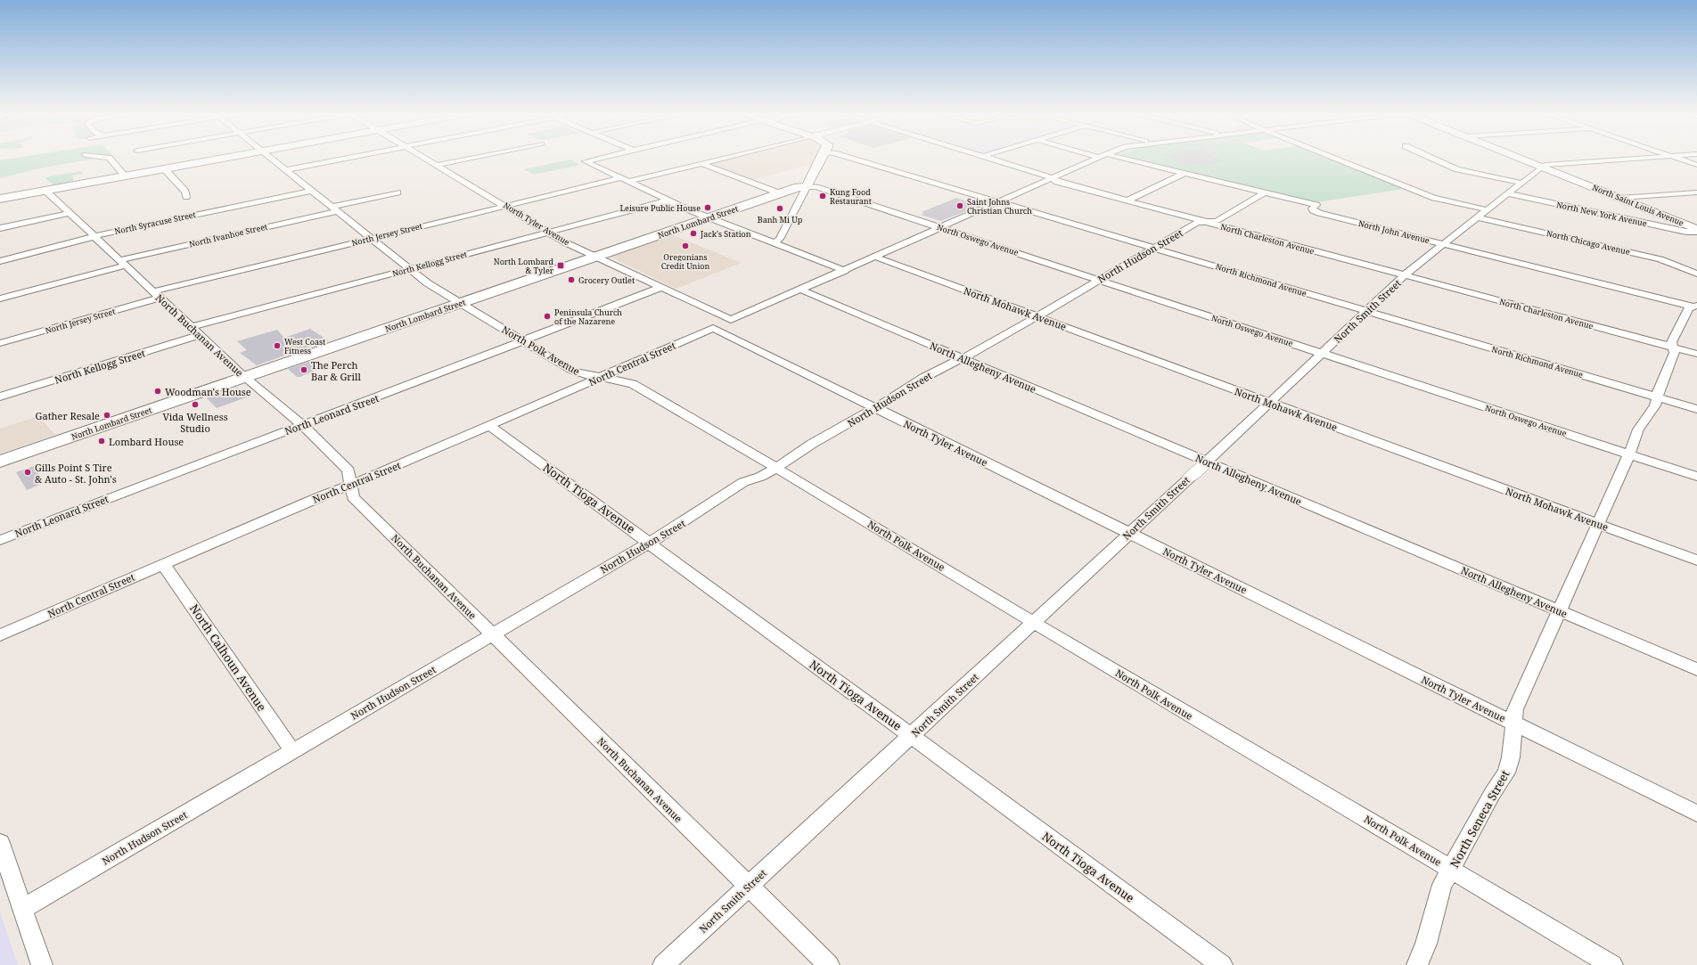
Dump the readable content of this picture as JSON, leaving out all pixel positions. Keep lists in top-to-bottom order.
{
  "streets": {
    "main road": ["North Saint Louis Avenue", "North Lombard Street"],
    "street": [
      "North New York Avenue",
      "North Syracuse Street",
      "North Tyler Avenue",
      "North John Avenue",
      "North Jersey Street",
      "North Ivanhoe Street",
      "North Charleston Avenue",
      "North Oswego Avenue",
      "North Chicago Avenue",
      "North Hudson Street",
      "North Kellogg Street",
      "North Richmond Avenue",
      "North Mohawk Avenue",
      "North Smith Street",
      "North Buchanan Avenue",
      "North Polk Avenue",
      "North Central Street",
      "North Allegheny Avenue",
      "North Leonard Street",
      "North Tioga Avenue",
      "North Calhoun Avenue",
      "North Seneca Street"
    ]
  },
  "crossings": [
    ["North Saint Louis Avenue", "North Smith Street"],
    ["North New York Avenue", "North Smith Street"],
    ["North Lombard Street", "North Tyler Avenue"],
    ["North Lombard Street", "North Oswego Avenue"],
    ["North Lombard Street", "North Buchanan Avenue"],
    ["North Lombard Street", "North Polk Avenue"],
    ["North Syracuse Street", "North Buchanan Avenue"],
    ["North Syracuse Street", "North Polk Avenue"],
    ["North Tyler Avenue", "North Jersey Street"],
    ["North Tyler Avenue", "North Hudson Street"],
    ["North Tyler Avenue", "North Kellogg Street"],
    ["North Tyler Avenue", "North Smith Street"],
    ["North Tyler Avenue", "North Central Street"],
    ["North Tyler Avenue", "North Allegheny Avenue"],
    ["North Tyler Avenue", "North Leonard Street"],
    ["North Tyler Avenue", "North Seneca Street"],
    ["North John Avenue", "North Hudson Street"],
    ["North John Avenue", "North Smith Street"],
    ["North John Avenue", "North Seneca Street"],
    ["North Jersey Street", "North Buchanan Avenue"],
    ["North Jersey Street", "North Polk Avenue"],
    ["North Ivanhoe Street", "North Buchanan Avenue"],
    ["North Ivanhoe Street", "North Polk Avenue"],
    ["North Charleston Avenue", "North Hudson Street"],
    ["North Charleston Avenue", "North Smith Street"],
    ["North Charleston Avenue", "North Seneca Street"],
    ["North Oswego Avenue", "North Hudson Street"],
    ["North Oswego Avenue", "North Smith Street"],
    ["North Oswego Avenue", "North Seneca Street"],
    ["North Chicago Avenue", "North Smith Street"],
    ["North Hudson Street", "North Richmond Avenue"],
    ["North Hudson Street", "North Mohawk Avenue"],
    ["North Hudson Street", "North Buchanan Avenue"],
    ["North Hudson Street", "North Polk Avenue"],
    ["North Hudson Street", "North Allegheny Avenue"],
    ["North Hudson Street", "North Tioga Avenue"],
    ["North Hudson Street", "North Calhoun Avenue"],
    ["North Kellogg Street", "North Buchanan Avenue"],
    ["North Kellogg Street", "North Polk Avenue"],
    ["North Richmond Avenue", "North Smith Street"],
    ["North Richmond Avenue", "North Seneca Street"],
    ["North Mohawk Avenue", "North Smith Street"],
    ["North Mohawk Avenue", "North Seneca Street"],
    ["North Smith Street", "North Buchanan Avenue"],
    ["North Smith Street", "North Polk Avenue"],
    ["North Smith Street", "North Allegheny Avenue"],
    ["North Smith Street", "North Tioga Avenue"],
    ["North Buchanan Avenue", "North Central Street"],
    ["North Buchanan Avenue", "North Leonard Street"],
    ["North Polk Avenue", "North Central Street"],
    ["North Polk Avenue", "North Leonard Street"],
    ["North Polk Avenue", "North Seneca Street"],
    ["North Central Street", "North Tioga Avenue"],
    ["North Central Street", "North Calhoun Avenue"],
    ["North Allegheny Avenue", "North Seneca Street"]
  ],
  "places": {
    "other": [
      "Kung Food Restaurant",
      "Saint Johns Christian Church",
      "Leisure Public House",
      "Banh Mi Up",
      "Jack's Station",
      "Oregonians Credit Union",
      "Grocery Outlet",
      "Peninsula Church of the Nazarene",
      "West Coast Fitness",
      "The Perch Bar & Grill",
      "Woodman's House",
      "Vida Wellness Studio",
      "Gather Resale",
      "Lombard House",
      "Gills Point S Tire & Auto - St. John's"
    ],
    "transit": ["North Lombard & Tyler"]
  }
}
